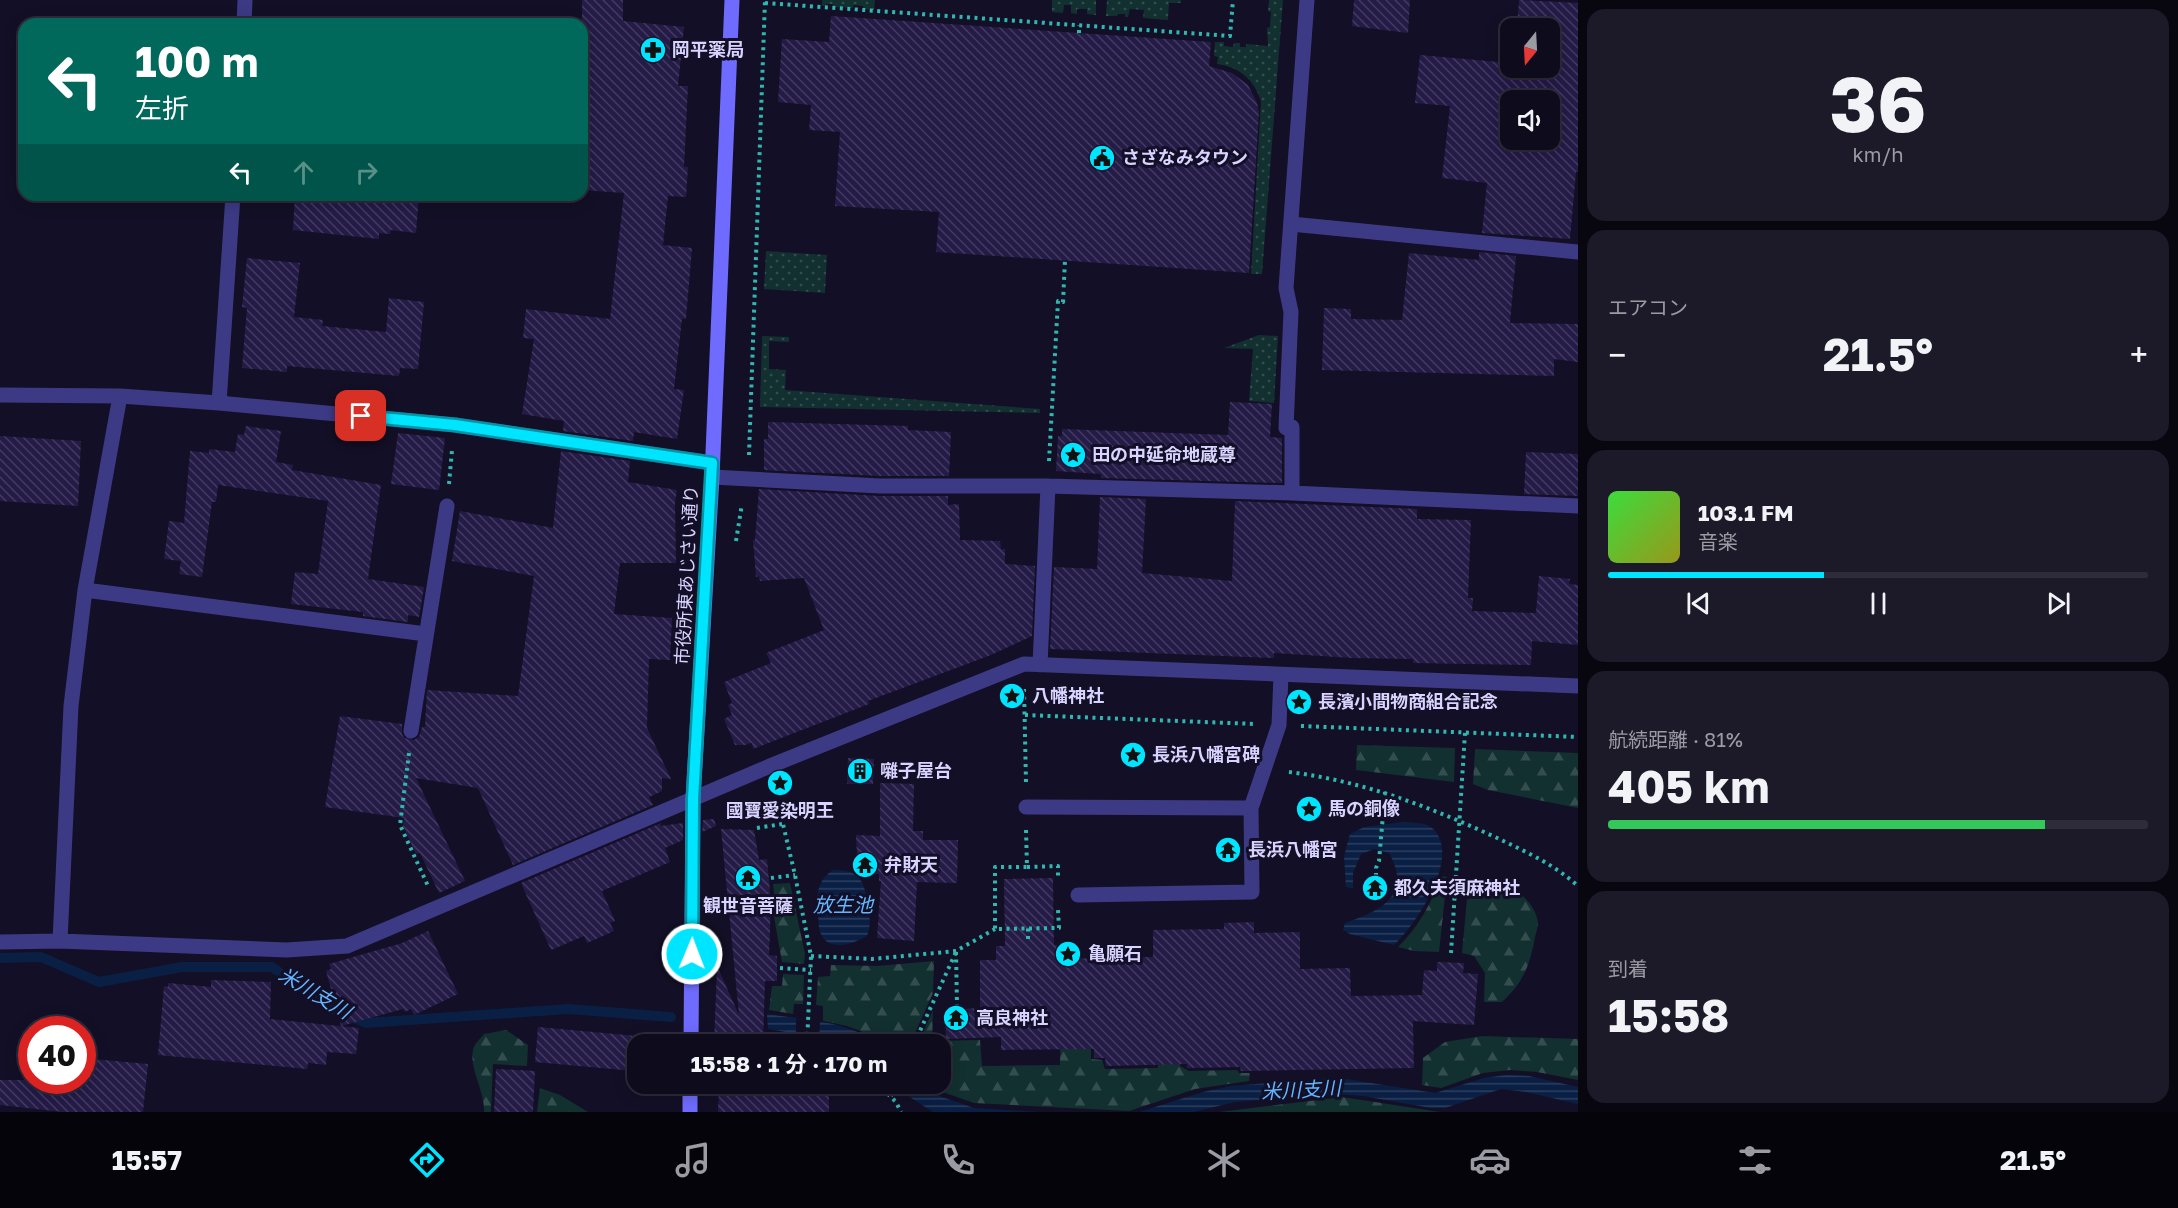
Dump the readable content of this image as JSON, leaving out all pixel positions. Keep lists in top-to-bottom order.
{
  "streets": {
    "street": ["市役所東あじさい通り"]
  },
  "water": ["放生池", "米川支川"],
  "places": {
    "pharmacy": ["岡平薬局"],
    "public building": ["さざなみタウン"],
    "place": [
      "田の中延命地蔵尊",
      "八幡神社",
      "長濱小間物商組合記念",
      "長浜八幡宮碑",
      "國寶愛染明王",
      "馬の銅像",
      "亀願石"
    ],
    "building": ["囃子屋台"],
    "temple": [
      "長浜八幡宮",
      "弁財天",
      "観世音菩薩",
      "都久夫須麻神社",
      "高良神社"
    ]
  },
  "north": "bottom",
  "page": {
    "tile": [
      ["36", "km/h"],
      "エアコン",
      ["航続距離 · 81%", "405 km"],
      ["到着", "15:58"]
    ],
    "turn": ["100 m", "左折"],
    "heat": ["−", "21.5°", "+"],
    "song": ["103.1 FM", "音楽"],
    "limit": "40",
    "trip": "15:58 · 1 分 · 170 m",
    "tabs": ["15:57", "21.5°"]
  }
}
